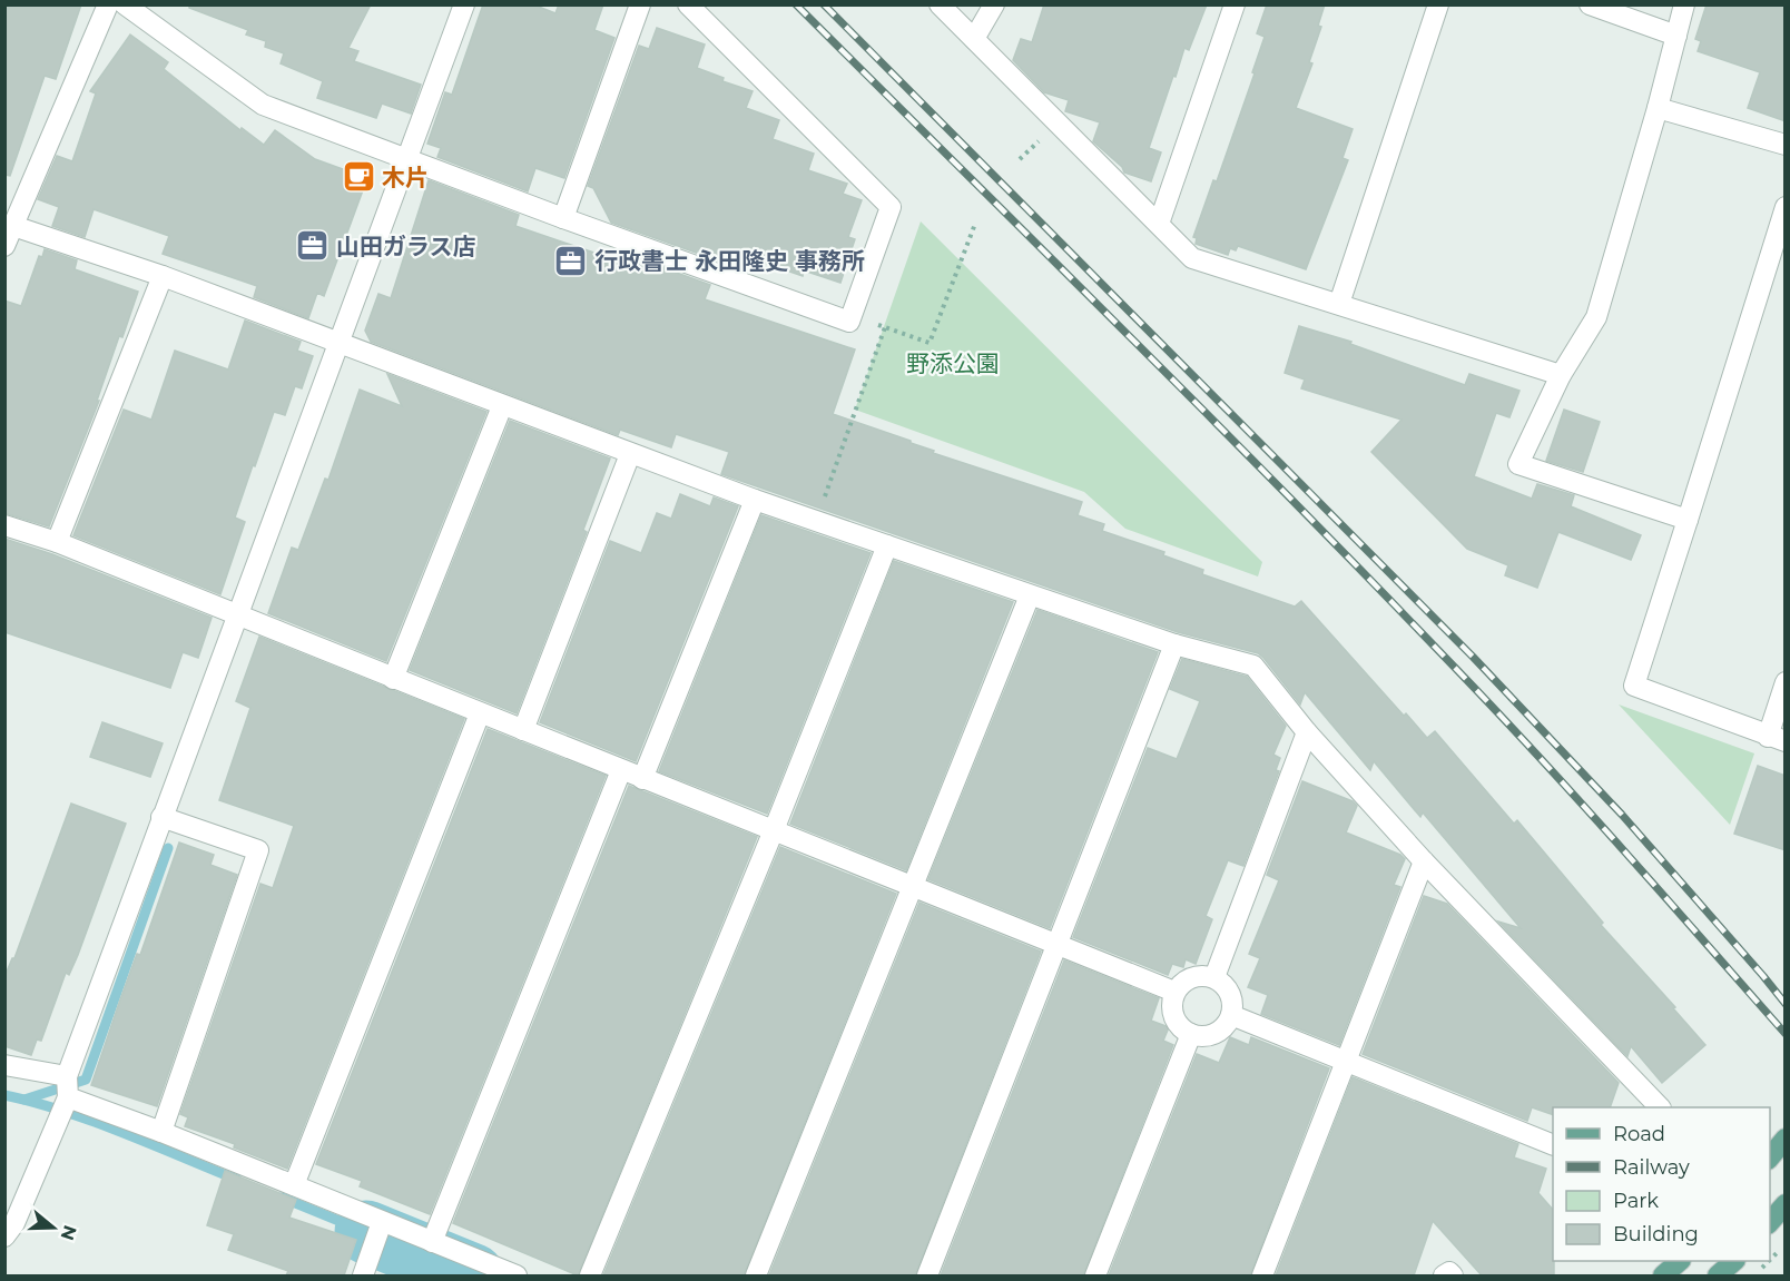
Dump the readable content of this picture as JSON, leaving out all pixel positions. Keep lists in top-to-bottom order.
{
  "parks": ["野添公園"],
  "places": {
    "cafe": ["木片"],
    "office": ["山田ガラス店", "行政書士 永田隆史 事務所"]
  },
  "legend": [
    "Road",
    "Railway",
    "Park",
    "Building"
  ],
  "north": "right"
}
